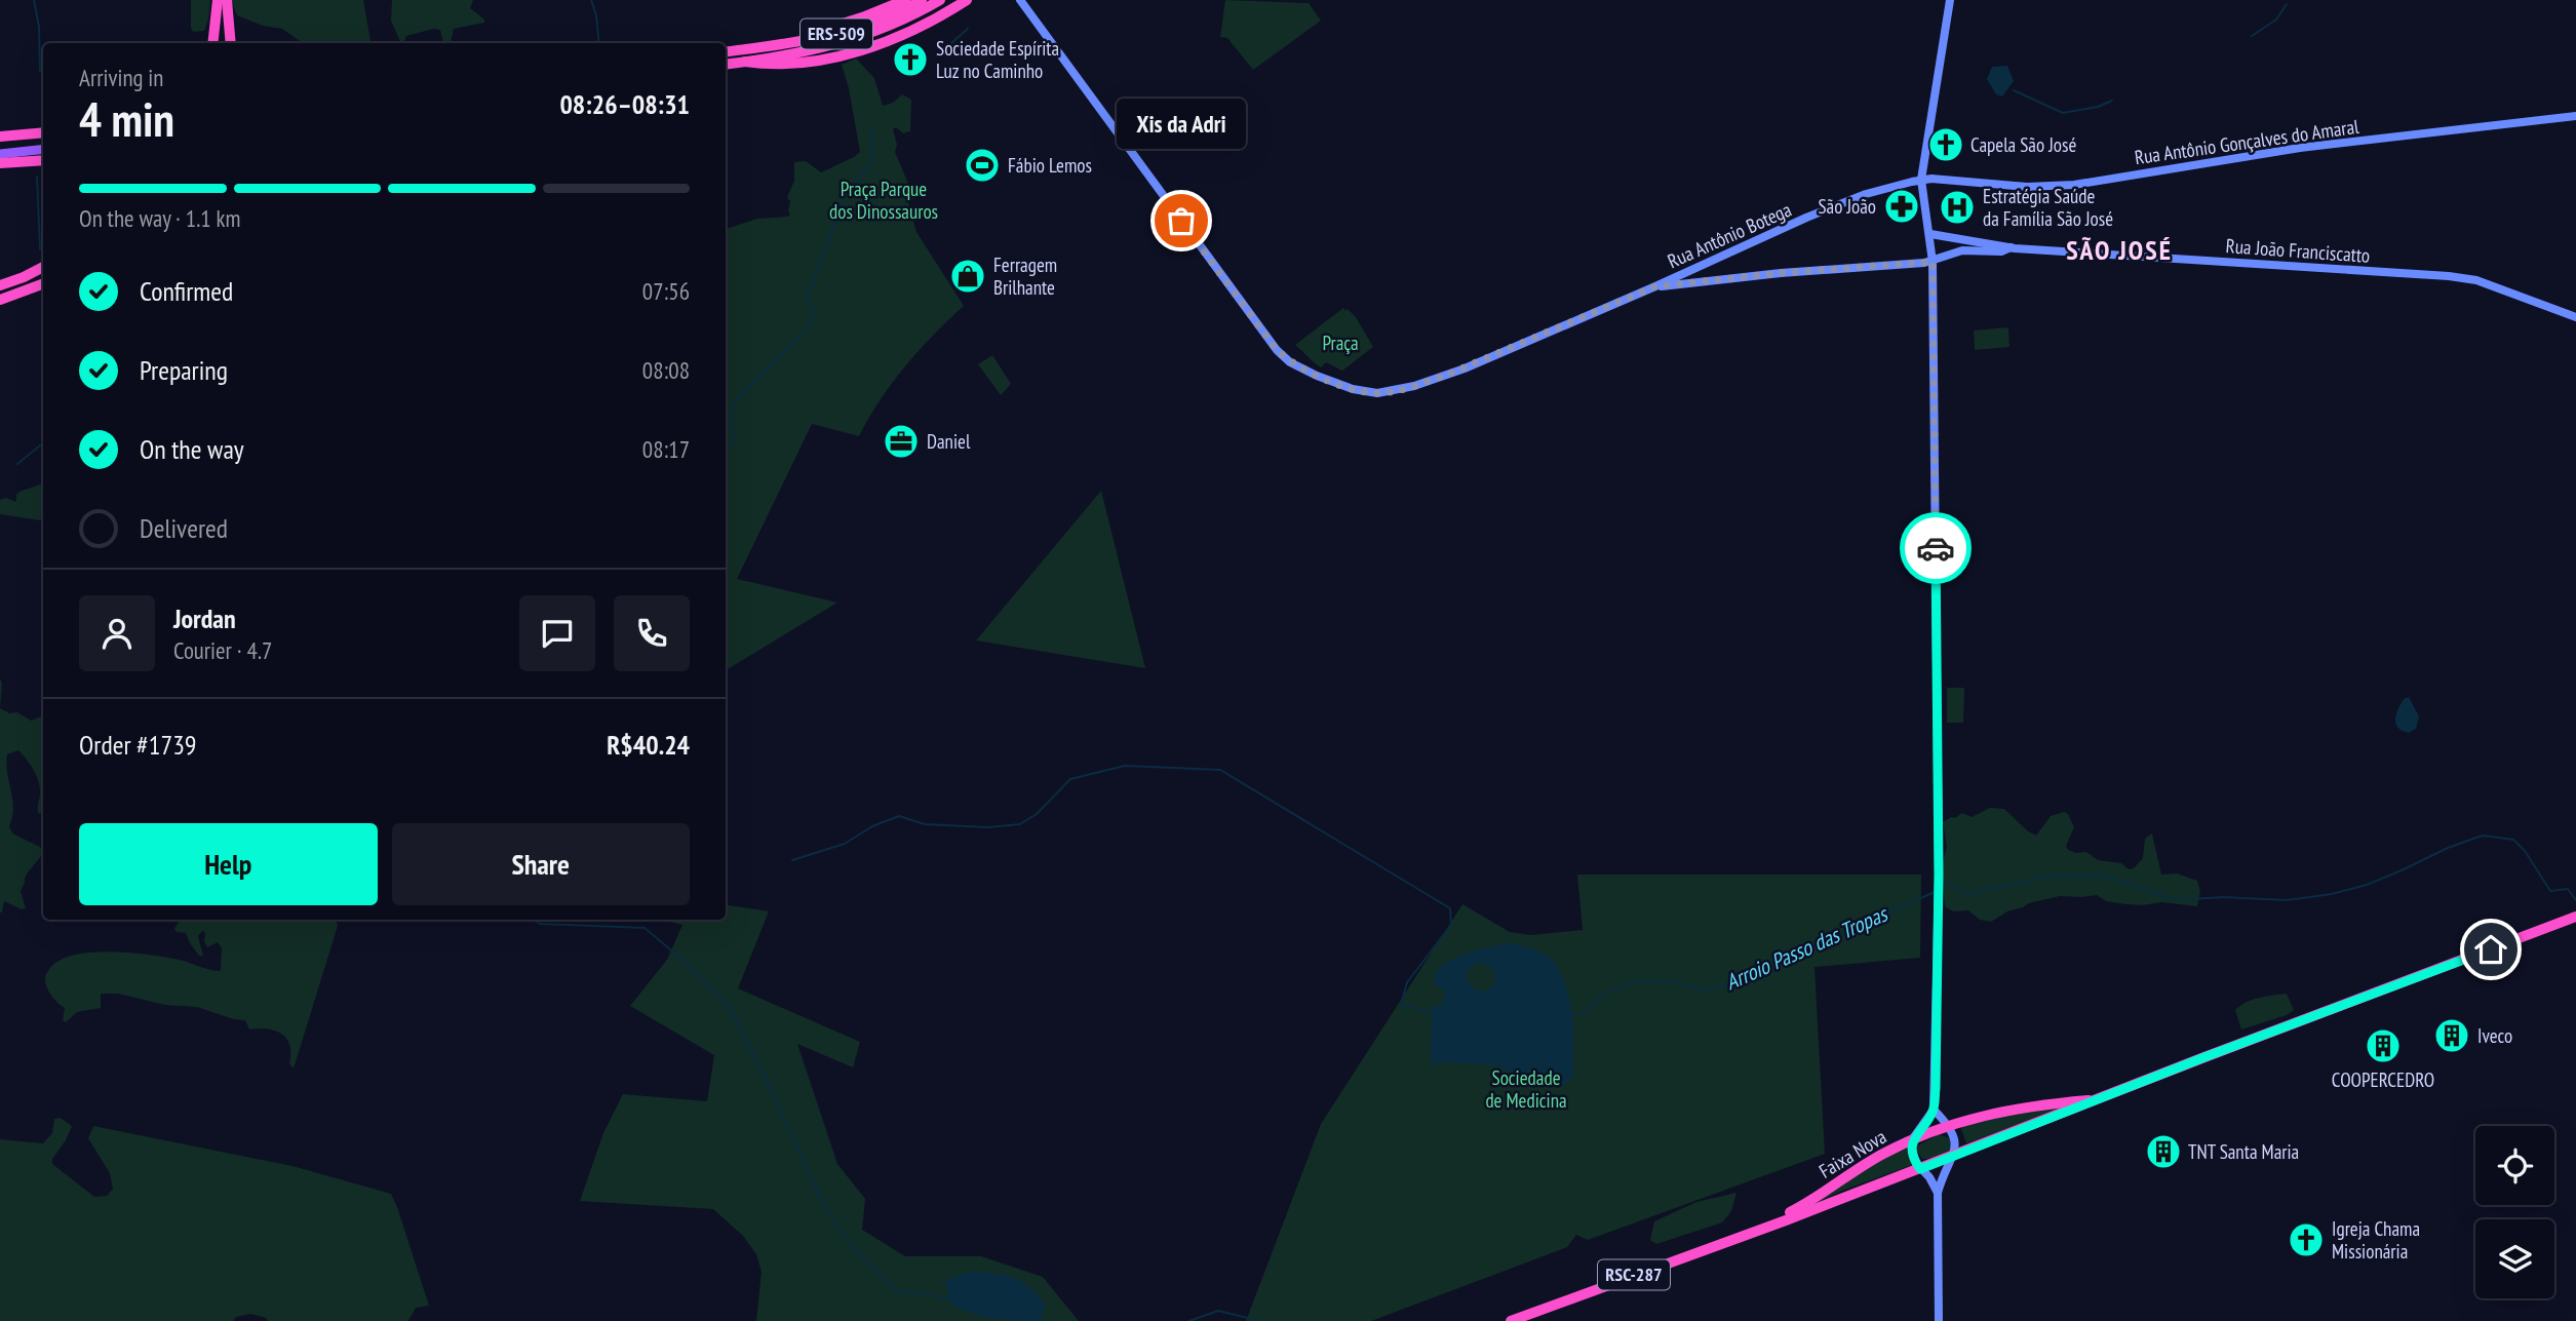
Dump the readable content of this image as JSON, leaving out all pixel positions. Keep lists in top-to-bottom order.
{
  "streets": {
    "highway": ["ERS-509", "Faixa Nova", "RSC-287"],
    "street": ["Rua Antônio Gonçalves do Amaral", "Rua Antônio Botega", "Rua João Franciscatto"]
  },
  "crossings": [
    ["Rua Antônio Gonçalves do Amaral", "Rua Antônio Botega"],
    ["Rua Antônio Botega", "Rua João Franciscatto"]
  ],
  "districts": ["SÃO JOSÉ"],
  "water": ["Arroio Passo das Tropas"],
  "parks": ["Praça Parque dos Dinossauros", "Praça", "Sociedade de Medicina"],
  "places": {
    "church": ["Sociedade Espírita Luz no Caminho", "Capela São José", "Igreja Chama Missionária"],
    "sports": ["Fábio Lemos"],
    "pharmacy": ["São João"],
    "hospital": ["Estratégia Saúde da Família São José"],
    "other": ["Xis da Adri"],
    "shop": ["Ferragem Brilhante"],
    "office": ["Daniel"],
    "building": ["Iveco", "COOPERCEDRO", "TNT Santa Maria"]
  },
  "page": {
    "heading": ["4 min", "Arriving in", "08:26–08:31"],
    "panel": [
      "Jordan",
      "Courier · 4.7",
      "Order #1739",
      "R$40.24"
    ],
    "bubble": "Xis da Adri",
    "bar": "On the way · 1.1 km",
    "list": [
      ["Confirmed", "07:56"],
      ["Preparing", "08:08"],
      ["On the way", "08:17"],
      "Delivered"
    ],
    "buttons": ["Help", "Share"]
  }
}
